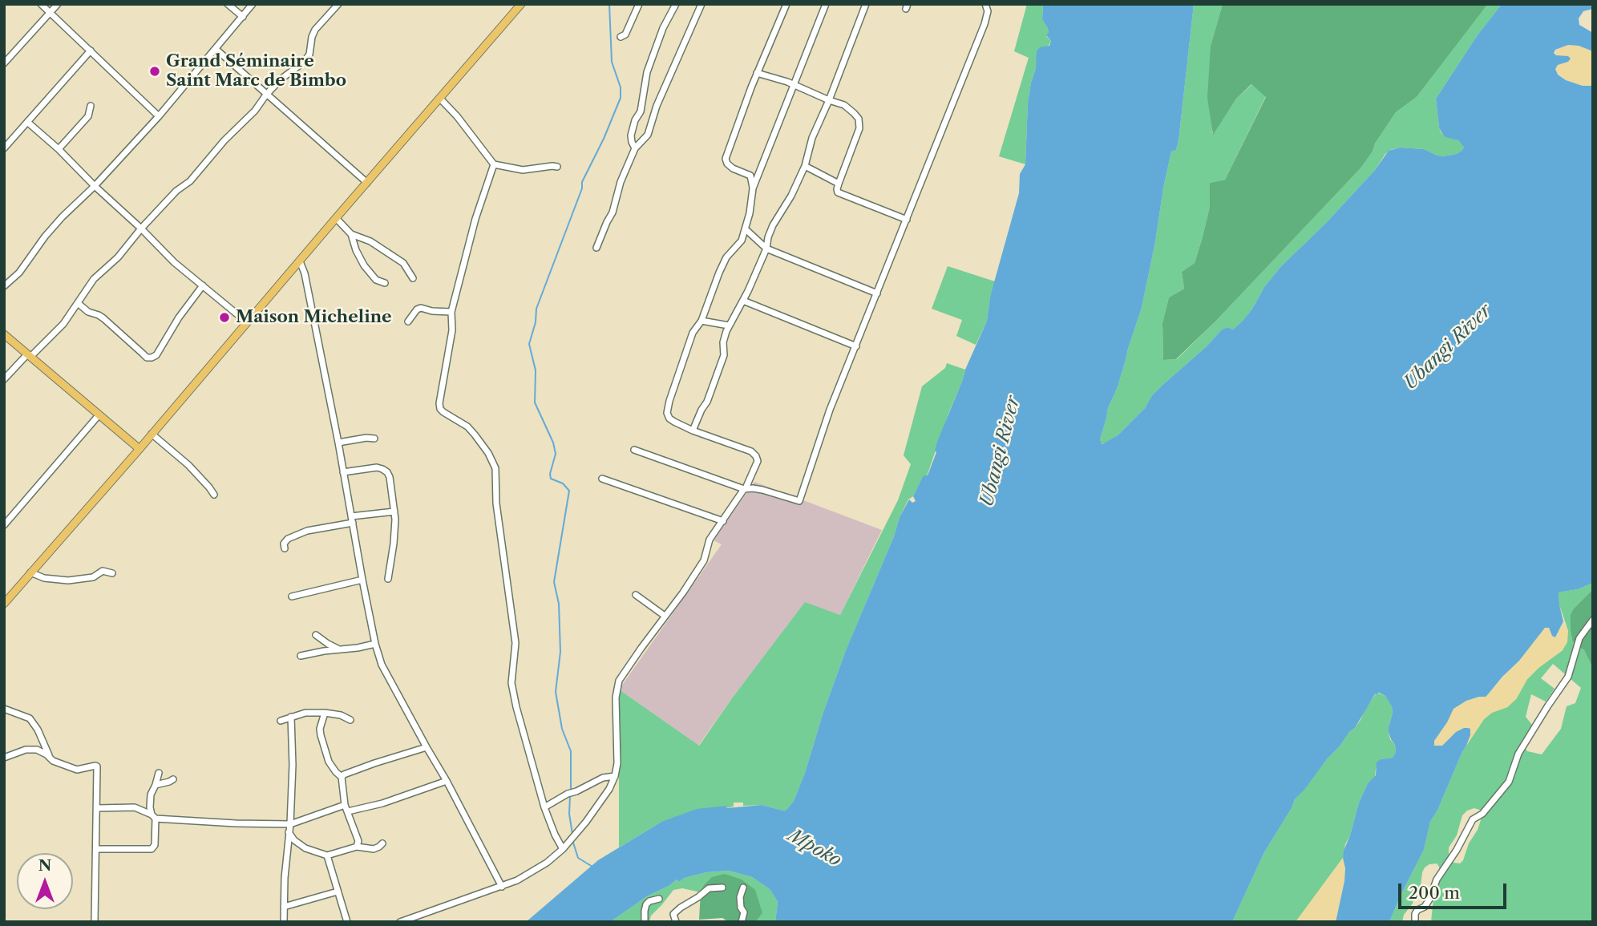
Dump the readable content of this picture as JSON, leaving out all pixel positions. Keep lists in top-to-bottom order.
{
  "water": ["Ubangi River", "Mpoko"],
  "places": ["Grand Séminaire Saint Marc de Bimbo", "Maison Micheline"],
  "scale_bar": "200 m",
  "north": "top"
}
